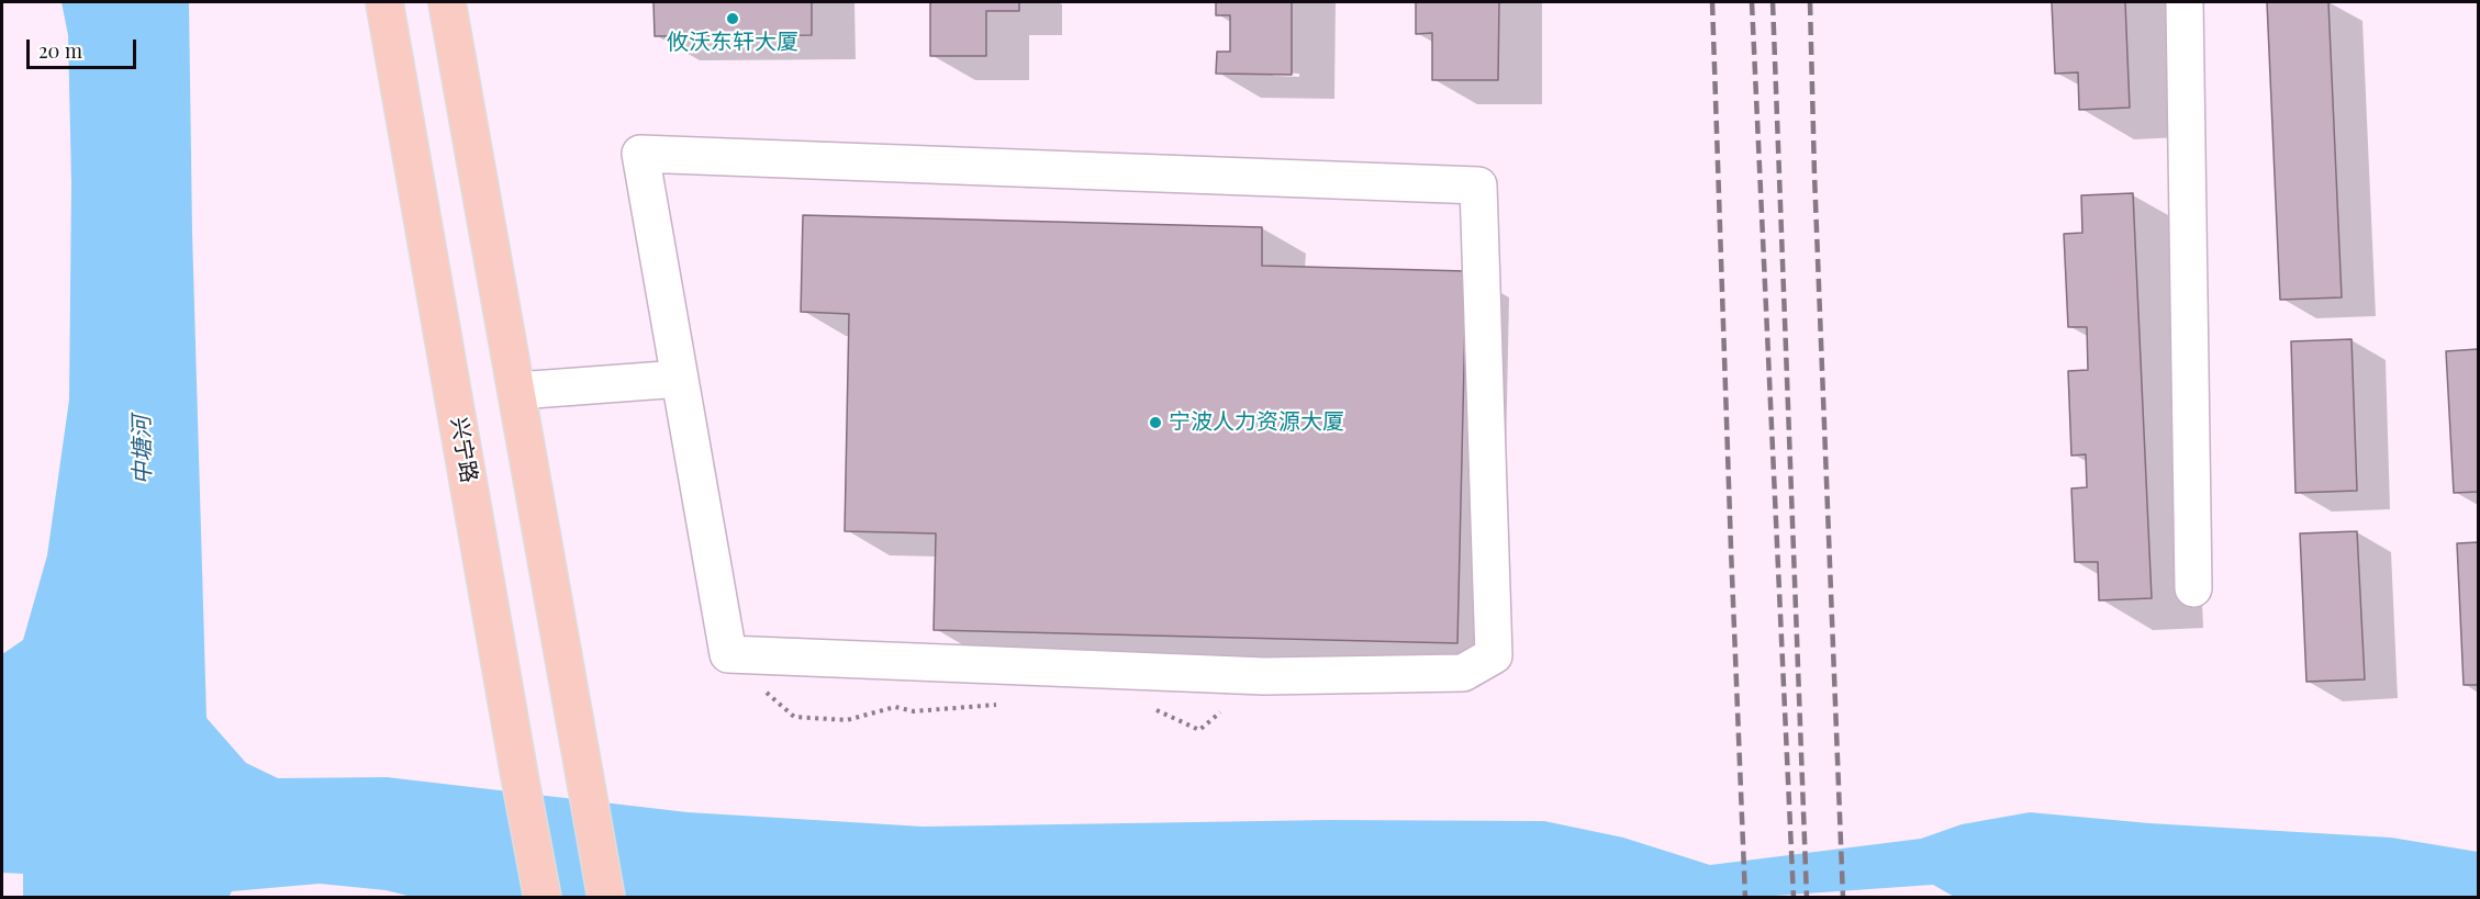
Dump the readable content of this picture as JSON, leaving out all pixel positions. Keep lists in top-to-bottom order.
{
  "streets": {
    "main road": ["兴宁路"]
  },
  "water": ["中塘河"],
  "places": ["攸沃东轩大厦", "宁波人力资源大厦"],
  "scale_bar": "20 m"
}
